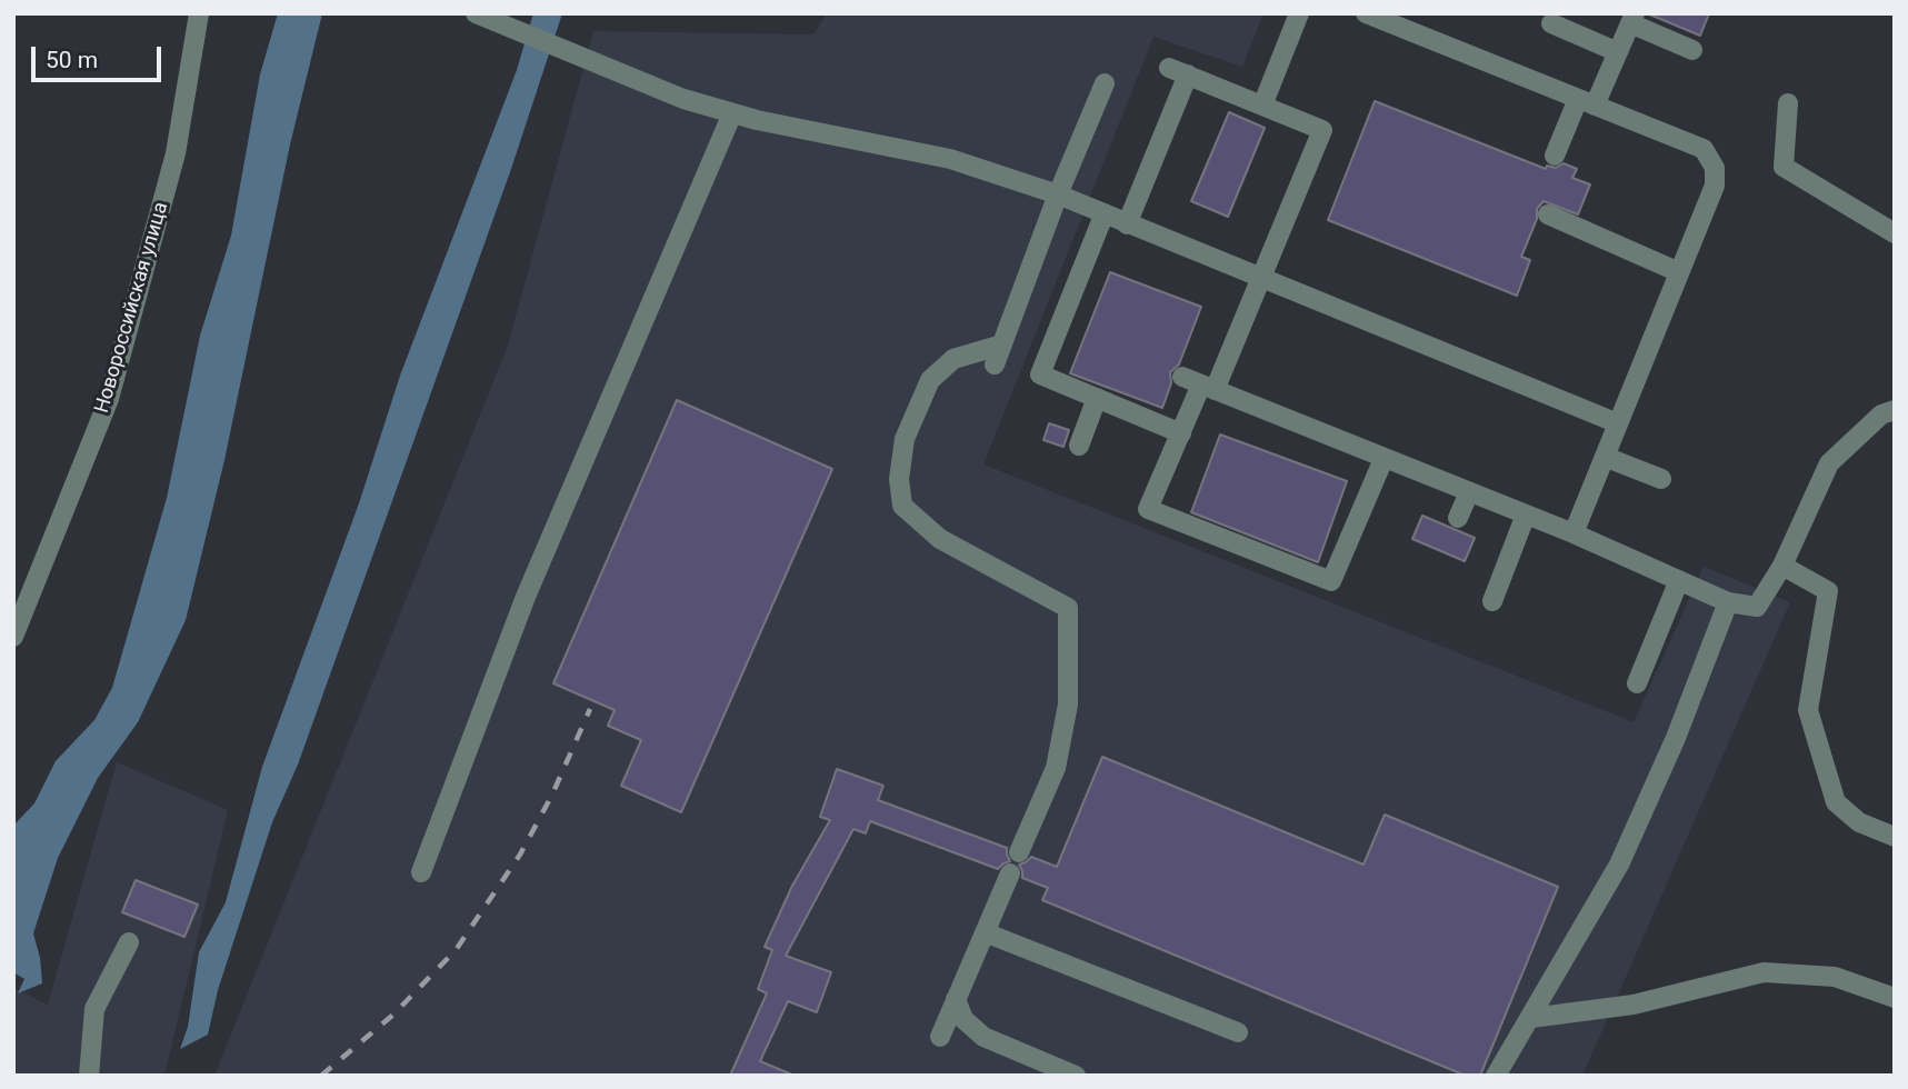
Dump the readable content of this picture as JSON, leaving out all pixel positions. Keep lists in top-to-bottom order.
{
  "streets": {
    "street": ["Новороссийская улица"]
  },
  "scale_bar": "50 m"
}
